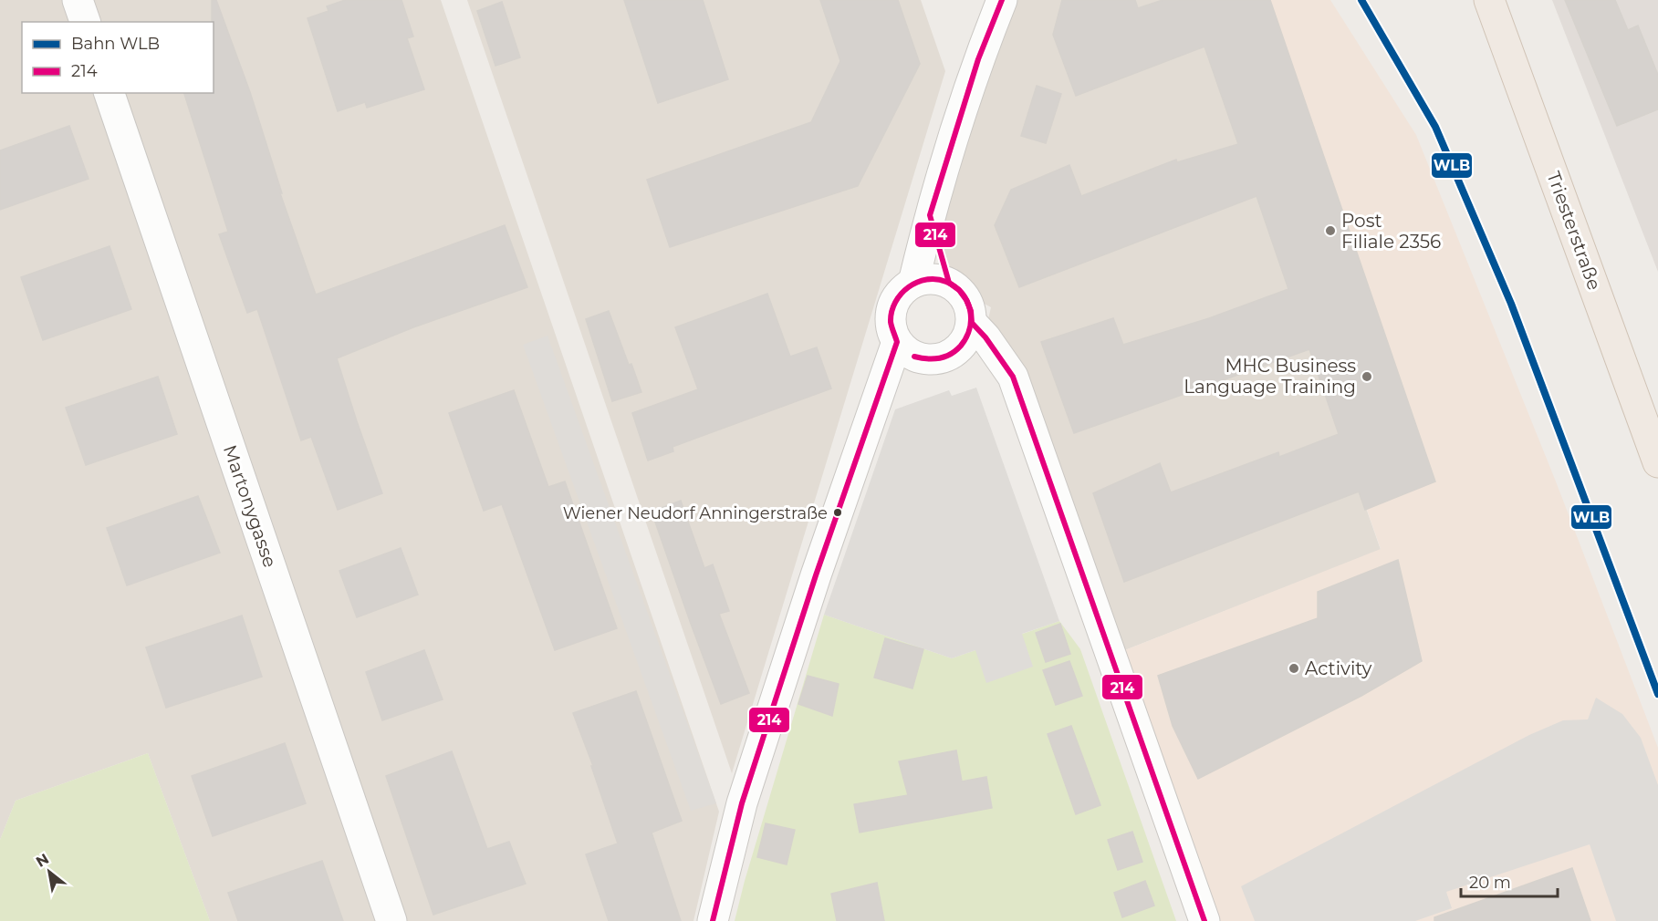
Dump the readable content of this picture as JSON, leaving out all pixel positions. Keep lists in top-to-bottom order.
{
  "streets": {
    "main road": ["Triesterstraße"],
    "street": ["Martonygasse"]
  },
  "places": [
    "Post Filiale 2356",
    "MHC Business Language Training",
    "Wiener Neudorf Anningerstraße",
    "Activity"
  ],
  "lines": ["rail line WLB", "transit line 214"],
  "legend": ["Bahn WLB", "214"],
  "scale_bar": "20 m",
  "north": "top left"
}
